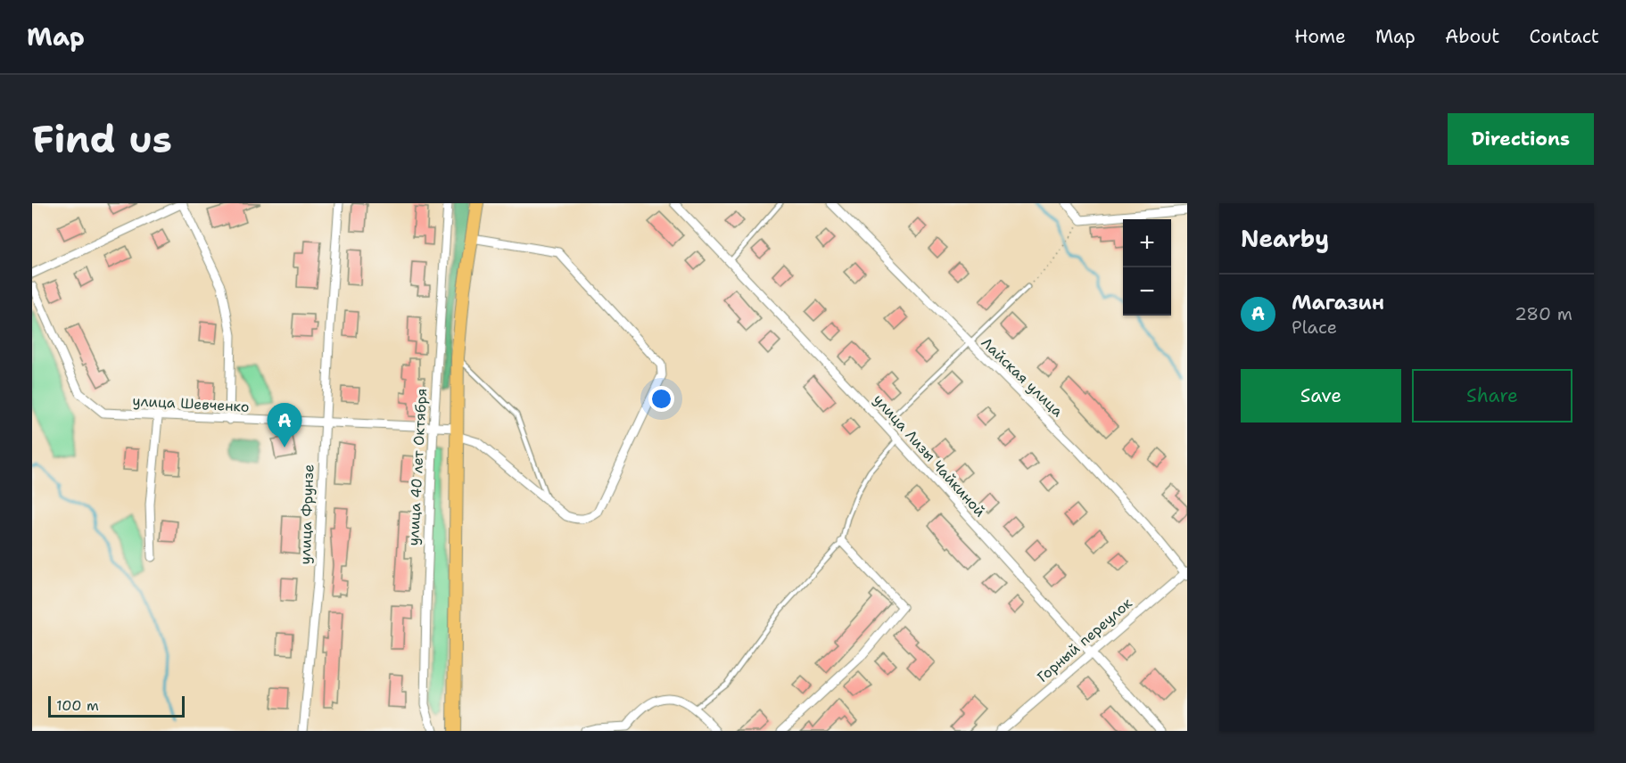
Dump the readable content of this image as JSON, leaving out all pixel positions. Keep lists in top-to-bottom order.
{
  "streets": {
    "street": [
      "Лайская улица",
      "улица Шевченко",
      "улица Лизы Чайкиной",
      "улица 40 лет Октября",
      "улица Фрунзе",
      "Горный переулок"
    ]
  },
  "crossings": [
    ["Лайская улица", "Горный переулок"],
    ["улица Шевченко", "улица 40 лет Октября"],
    ["улица Шевченко", "улица Фрунзе"],
    ["улица Лизы Чайкиной", "Горный переулок"]
  ],
  "scale_bar": "100 m",
  "page": {
    "header": "Map",
    "nav": [
      "Home",
      "Map",
      "About",
      "Contact"
    ],
    "buttons": [
      "Directions",
      ["Save", "Share"]
    ],
    "title": "Find us",
    "heading": "Nearby",
    "map_buttons": ["+", "−"],
    "list": [
      {
        "mark": "A",
        "name": "Магазин",
        "note": "Place",
        "value": "280 m"
      }
    ],
    "pins": "A",
    "scale": "100 m"
  }
}
